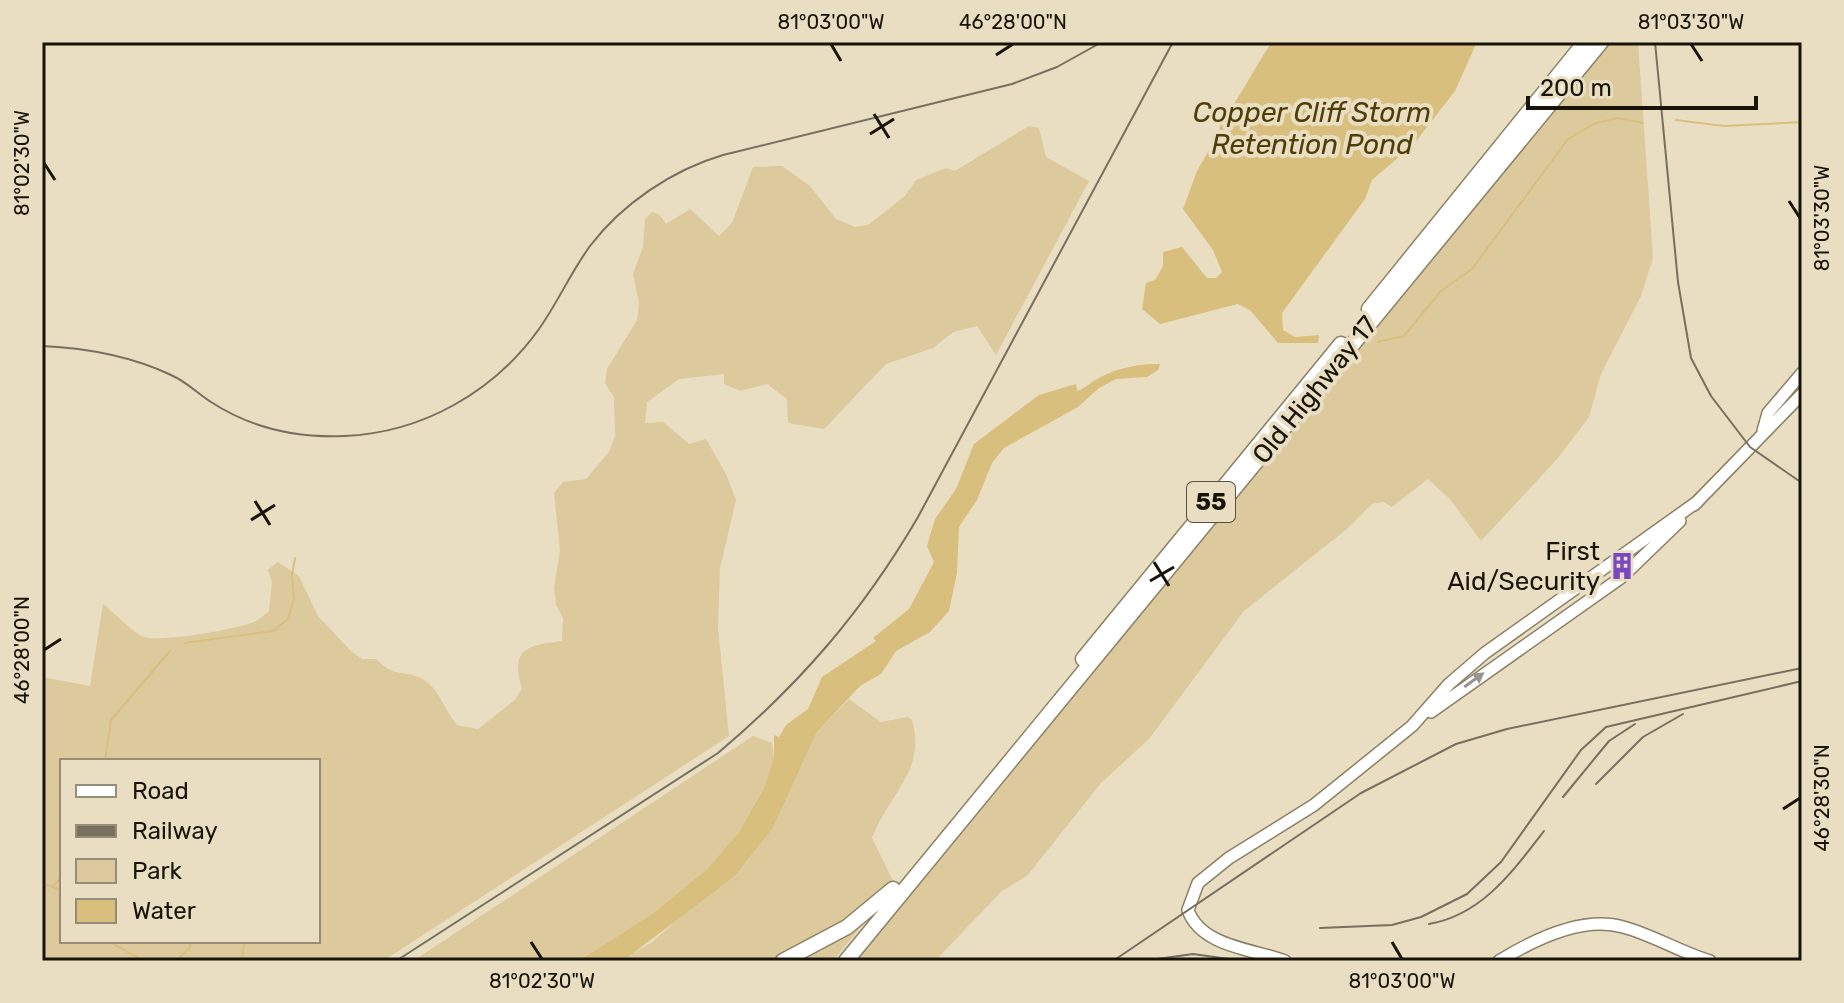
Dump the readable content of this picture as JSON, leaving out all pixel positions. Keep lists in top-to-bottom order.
{
  "streets": {
    "main road": ["Old Highway 17", "55"]
  },
  "water": ["Copper Cliff Storm Retention Pond"],
  "places": {
    "building": ["First Aid/Security"]
  },
  "legend": [
    "Road",
    "Railway",
    "Park",
    "Water"
  ],
  "scale_bar": "200 m",
  "coordinates": [
    "81°03'00\"W",
    "46°28'00\"N",
    "81°03'30\"W",
    "81°02'30\"W",
    "46°28'30\"N"
  ]
}
